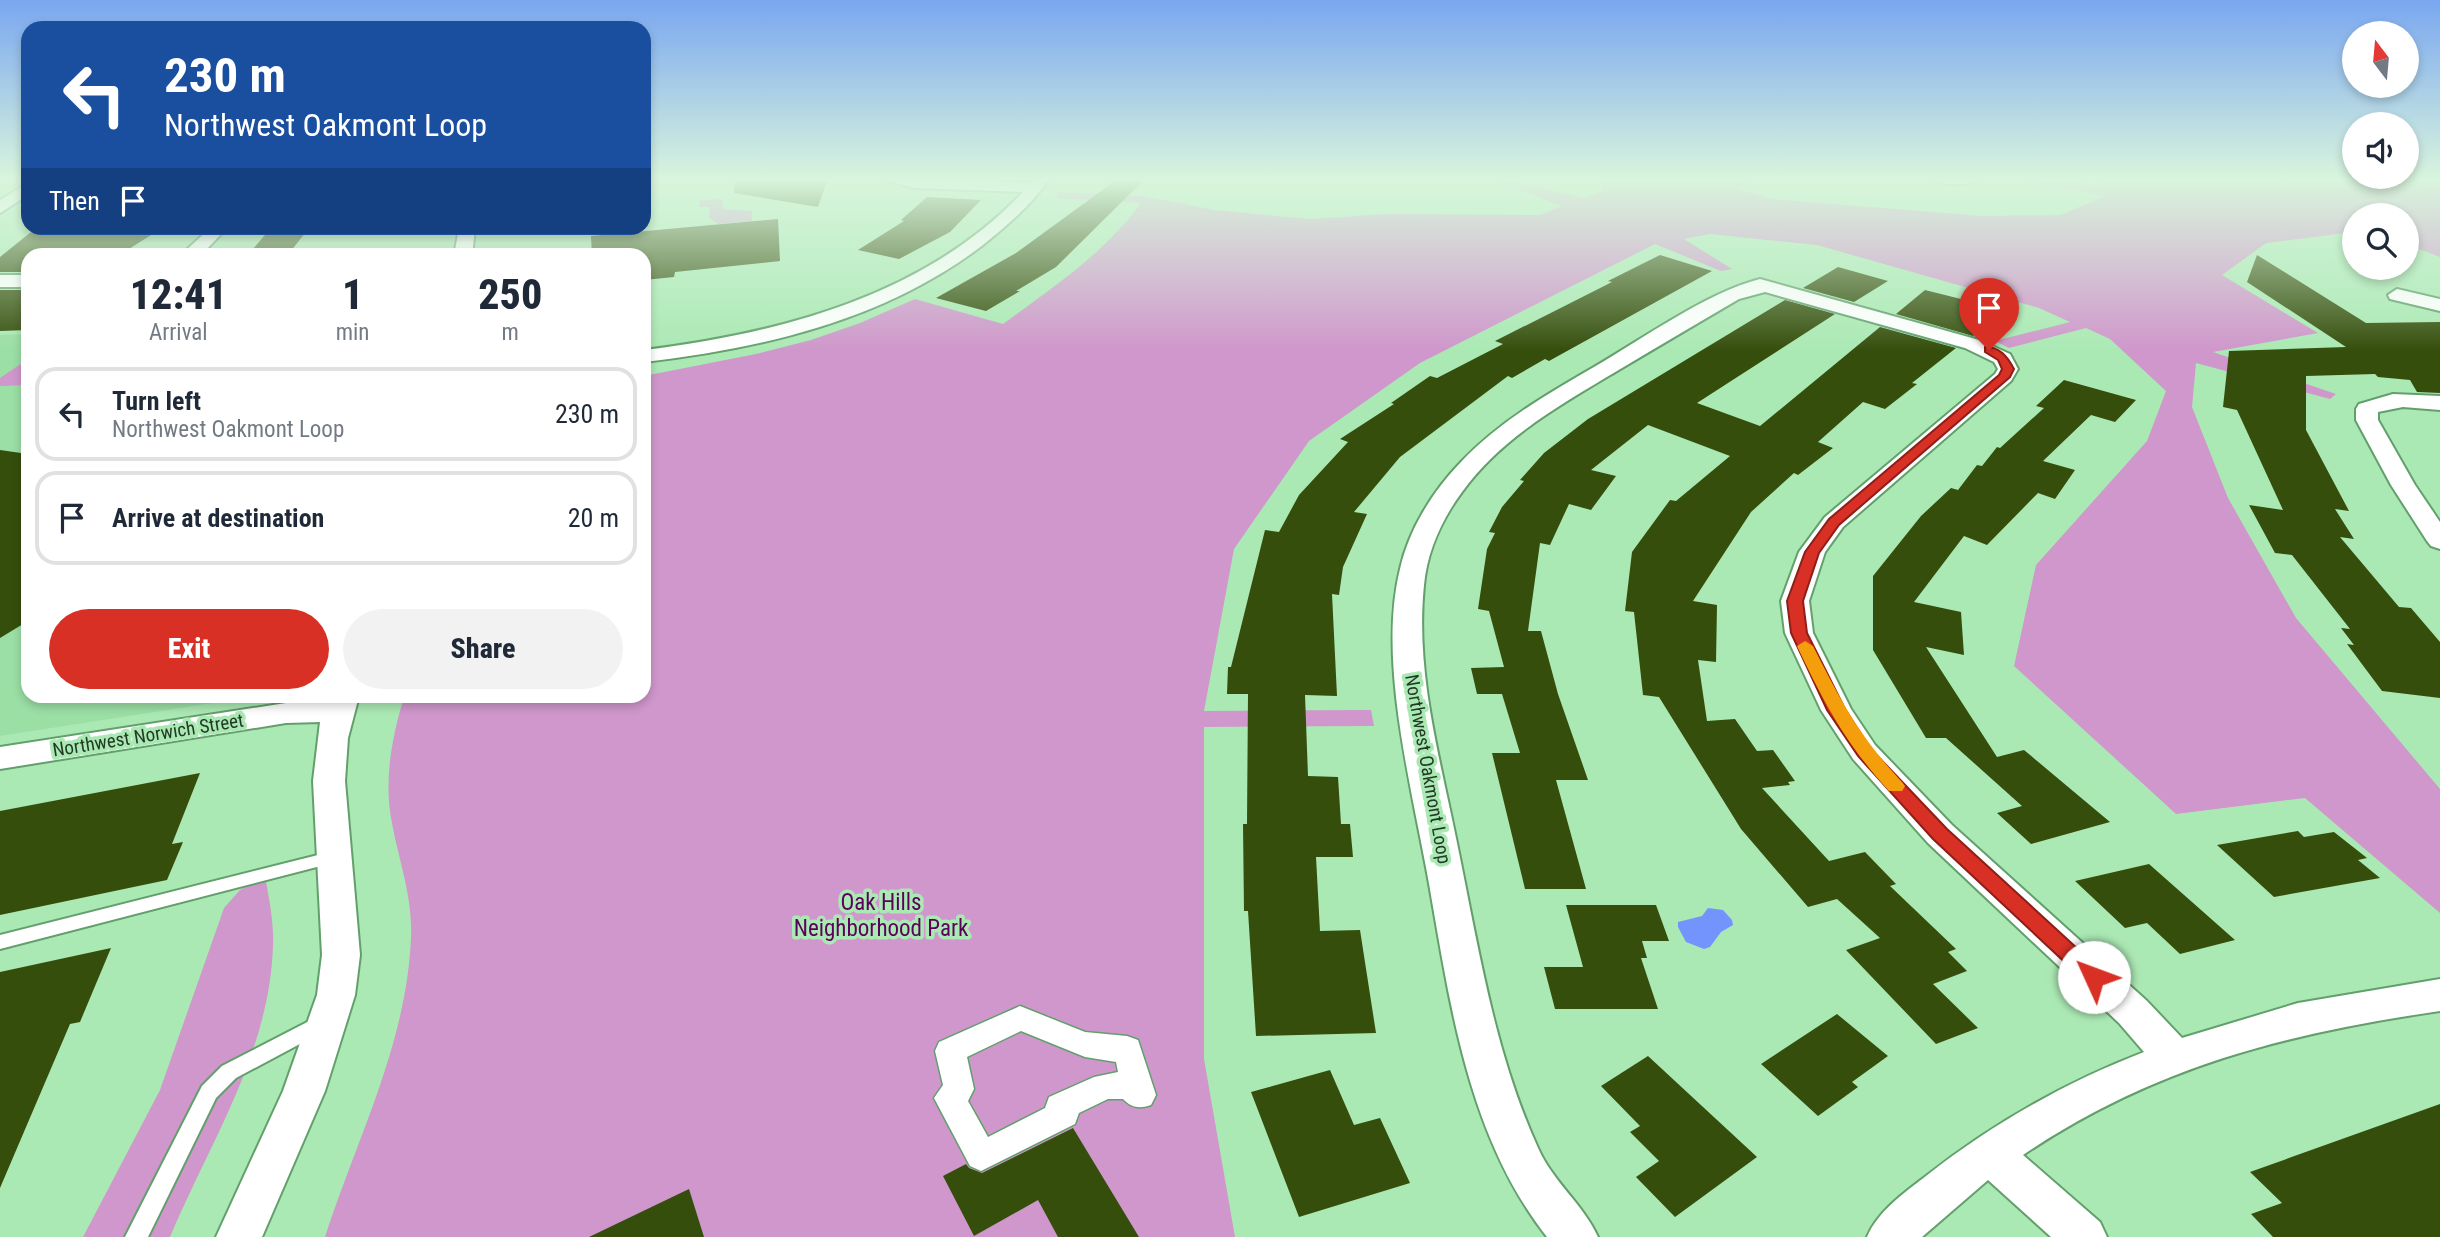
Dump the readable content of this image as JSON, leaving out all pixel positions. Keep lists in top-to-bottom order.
{
  "streets": {
    "street": ["Northwest Norwich Street", "Northwest Oakmont Loop"]
  },
  "parks": ["Oak Hills Neighborhood Park"],
  "north": "top",
  "page": {
    "turn": ["230 m", "Northwest Oakmont Loop"],
    "then": "Then",
    "eta": [
      "12:41",
      "Arrival",
      "1",
      "min",
      "250",
      "m"
    ],
    "list": [
      {
        "name": "Turn left",
        "note": "Northwest Oakmont Loop",
        "value": "230 m"
      },
      {
        "name": "Arrive at destination",
        "value": "20 m"
      }
    ],
    "buttons": ["Exit", "Share"]
  }
}
